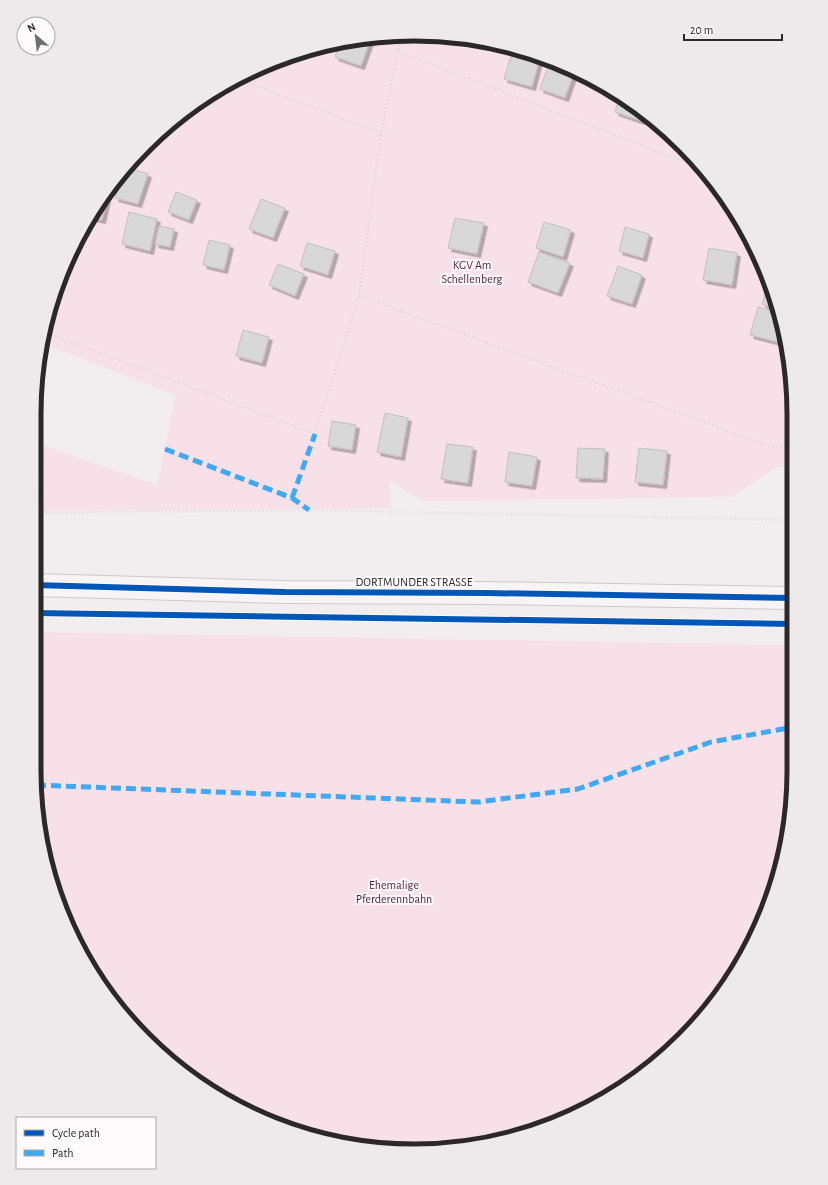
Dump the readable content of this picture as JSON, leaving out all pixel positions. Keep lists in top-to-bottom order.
{
  "streets": {
    "main road": ["DORTMUNDER STRASSE"]
  },
  "parks": ["KGV Am Schellenberg", "Ehemalige Pferderennbahn"],
  "legend": ["Cycle path", "Path"],
  "scale_bar": "20 m",
  "north": "top left"
}
